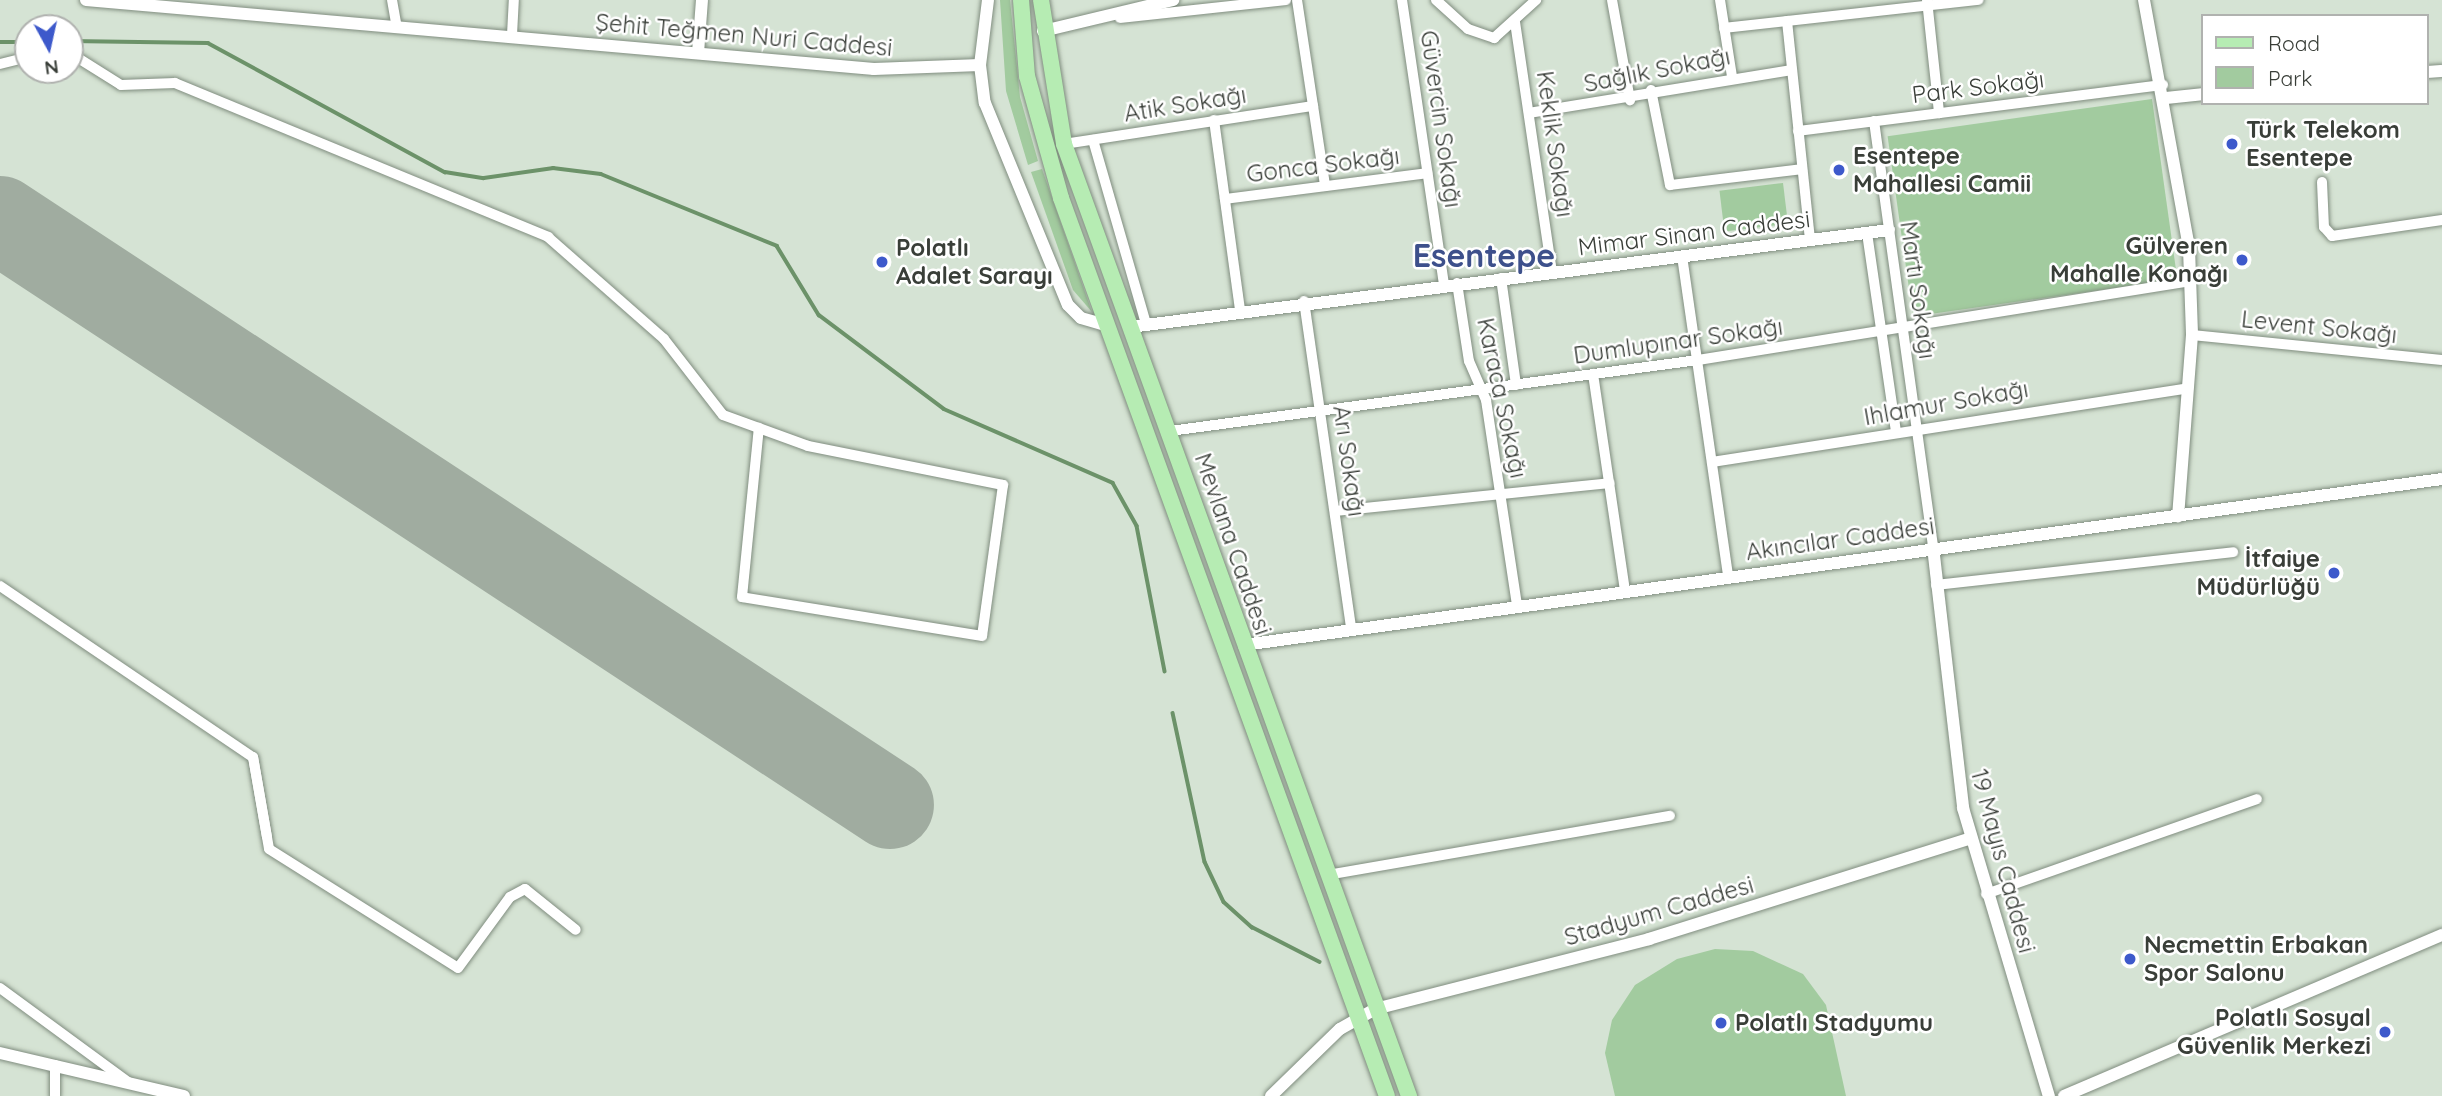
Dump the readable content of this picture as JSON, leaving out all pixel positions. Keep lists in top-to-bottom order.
{
  "streets": {
    "main road": ["Mevlana Caddesi"],
    "street": [
      "Şehit Teğmen Nuri Caddesi",
      "Sağlık Sokağı",
      "Park Sokağı",
      "Atik Sokağı",
      "Güvercin Sokağı",
      "Keklik Sokağı",
      "Gonca Sokağı",
      "Mimar Sinan Caddesi",
      "Martı Sokağı",
      "Levent Sokağı",
      "Dumlupınar Sokağı",
      "Karaca Sokağı",
      "Ihlamur Sokağı",
      "Arı Sokağı",
      "Akıncılar Caddesi",
      "19 Mayıs Caddesi",
      "Stadyum Caddesi"
    ]
  },
  "crossings": [
    ["Sağlık Sokağı", "Keklik Sokağı"],
    ["Park Sokağı", "Martı Sokağı"],
    ["Atik Sokağı", "Mevlana Caddesi"],
    ["Güvercin Sokağı", "Gonca Sokağı"],
    ["Güvercin Sokağı", "Mimar Sinan Caddesi"],
    ["Güvercin Sokağı", "Karaca Sokağı"],
    ["Keklik Sokağı", "Mimar Sinan Caddesi"],
    ["Mimar Sinan Caddesi", "Martı Sokağı"],
    ["Mimar Sinan Caddesi", "Karaca Sokağı"],
    ["Mimar Sinan Caddesi", "Arı Sokağı"],
    ["Mimar Sinan Caddesi", "Mevlana Caddesi"],
    ["Martı Sokağı", "Dumlupınar Sokağı"],
    ["Martı Sokağı", "Ihlamur Sokağı"],
    ["Martı Sokağı", "Akıncılar Caddesi"],
    ["Martı Sokağı", "19 Mayıs Caddesi"],
    ["Dumlupınar Sokağı", "Karaca Sokağı"],
    ["Dumlupınar Sokağı", "Arı Sokağı"],
    ["Dumlupınar Sokağı", "Mevlana Caddesi"],
    ["Karaca Sokağı", "Akıncılar Caddesi"],
    ["Arı Sokağı", "Akıncılar Caddesi"],
    ["Akıncılar Caddesi", "Mevlana Caddesi"],
    ["Akıncılar Caddesi", "19 Mayıs Caddesi"],
    ["Mevlana Caddesi", "Stadyum Caddesi"],
    ["19 Mayıs Caddesi", "Stadyum Caddesi"]
  ],
  "districts": ["Esentepe"],
  "places": [
    "Türk Telekom Esentepe",
    "Esentepe Mahallesi Camii",
    "Gülveren Mahalle Konağı",
    "Polatlı Adalet Sarayı",
    "İtfaiye Müdürlüğü",
    "Necmettin Erbakan Spor Salonu",
    "Polatlı Stadyumu",
    "Polatlı Sosyal Güvenlik Merkezi"
  ],
  "legend": ["Road", "Park"],
  "north": "bottom"
}
